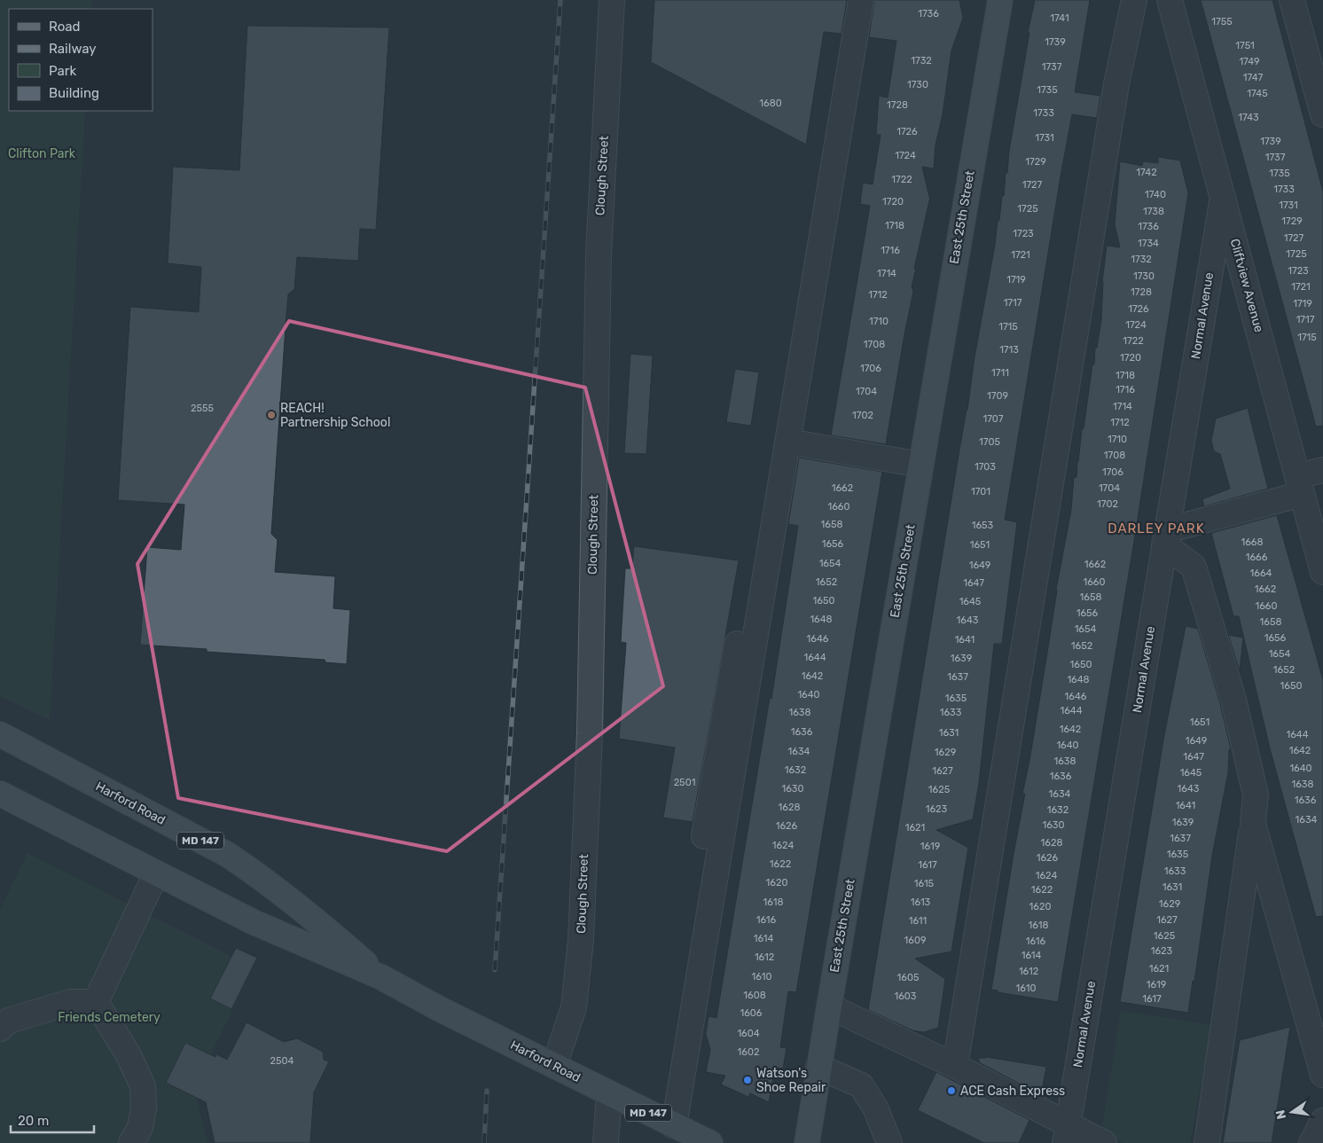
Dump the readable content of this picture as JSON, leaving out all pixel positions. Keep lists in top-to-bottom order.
{
  "streets": {
    "main road": ["East 25th Street", "Harford Road", "MD 147"],
    "street": ["Clough Street", "Cliftview Avenue", "Normal Avenue"]
  },
  "crossings": [
    ["Clough Street", "Harford Road"],
    ["Cliftview Avenue", "Normal Avenue"]
  ],
  "districts": ["DARLEY PARK"],
  "parks": ["Clifton Park", "Friends Cemetery"],
  "places": ["REACH! Partnership School", "Watson's Shoe Repair", "ACE Cash Express"],
  "house_numbers": [
    "1736",
    "1741",
    "1755",
    "1739",
    "1751",
    "1732",
    "1749",
    "1737",
    "1747",
    "1730",
    "1735",
    "1745",
    "1680",
    "1728",
    "1733",
    "1743",
    "1726",
    "1731",
    "1739",
    "1724",
    "1737",
    "1729",
    "1742",
    "1735",
    "1722",
    "1727",
    "1733",
    "1740",
    "1720",
    "1731",
    "1725",
    "1738",
    "1729",
    "1718",
    "1736",
    "1723",
    "1727",
    "1734",
    "1716",
    "1725",
    "1721",
    "1732",
    "1723",
    "1714",
    "1730",
    "1719",
    "1721",
    "1728",
    "1712",
    "1717",
    "1719",
    "1726",
    "1717",
    "1710",
    "1724",
    "1715",
    "1715",
    "1722",
    "1708",
    "1713",
    "1720",
    "1706",
    "1711",
    "1718",
    "1716",
    "1704",
    "1709",
    "1714",
    "2555",
    "1702",
    "1707",
    "1712",
    "1710",
    "1705",
    "1708",
    "1703",
    "1706",
    "1662",
    "1704",
    "1701",
    "1702",
    "1660",
    "1658",
    "1653",
    "1668",
    "1656",
    "1651",
    "1666",
    "1654",
    "1662",
    "1649",
    "1664",
    "1652",
    "1660",
    "1647",
    "1662",
    "1658",
    "1650",
    "1645",
    "1660",
    "1656",
    "1648",
    "1643",
    "1658",
    "1654",
    "1656",
    "1646",
    "1641",
    "1652",
    "1654",
    "1644",
    "1639",
    "1650",
    "1652",
    "1642",
    "1637",
    "1648",
    "1650",
    "1640",
    "1646",
    "1635",
    "1644",
    "1638",
    "1633",
    "1651",
    "1642",
    "1636",
    "1631",
    "1644",
    "1649",
    "1640",
    "1642",
    "1634",
    "1629",
    "1647",
    "1638",
    "1640",
    "1632",
    "1627",
    "1645",
    "1636",
    "2501",
    "1638",
    "1630",
    "1643",
    "1625",
    "1634",
    "1636",
    "1641",
    "1628",
    "1623",
    "1632",
    "1634",
    "1639",
    "1630",
    "1626",
    "1621",
    "1637",
    "1628",
    "1624",
    "1619",
    "1635",
    "1626",
    "1622",
    "1617",
    "1633",
    "1624",
    "1620",
    "1615",
    "1631",
    "1622",
    "1618",
    "1613",
    "1629",
    "1620",
    "1616",
    "1627",
    "1611",
    "1618",
    "1625",
    "1614",
    "1609",
    "1616",
    "1623",
    "1614",
    "1612",
    "1621",
    "1612",
    "1610",
    "1605",
    "1619",
    "1610",
    "1608",
    "1603",
    "1617",
    "1606",
    "1604",
    "1602",
    "2504"
  ],
  "legend": [
    "Road",
    "Railway",
    "Park",
    "Building"
  ],
  "scale_bar": "20 m",
  "north": "left"
}
